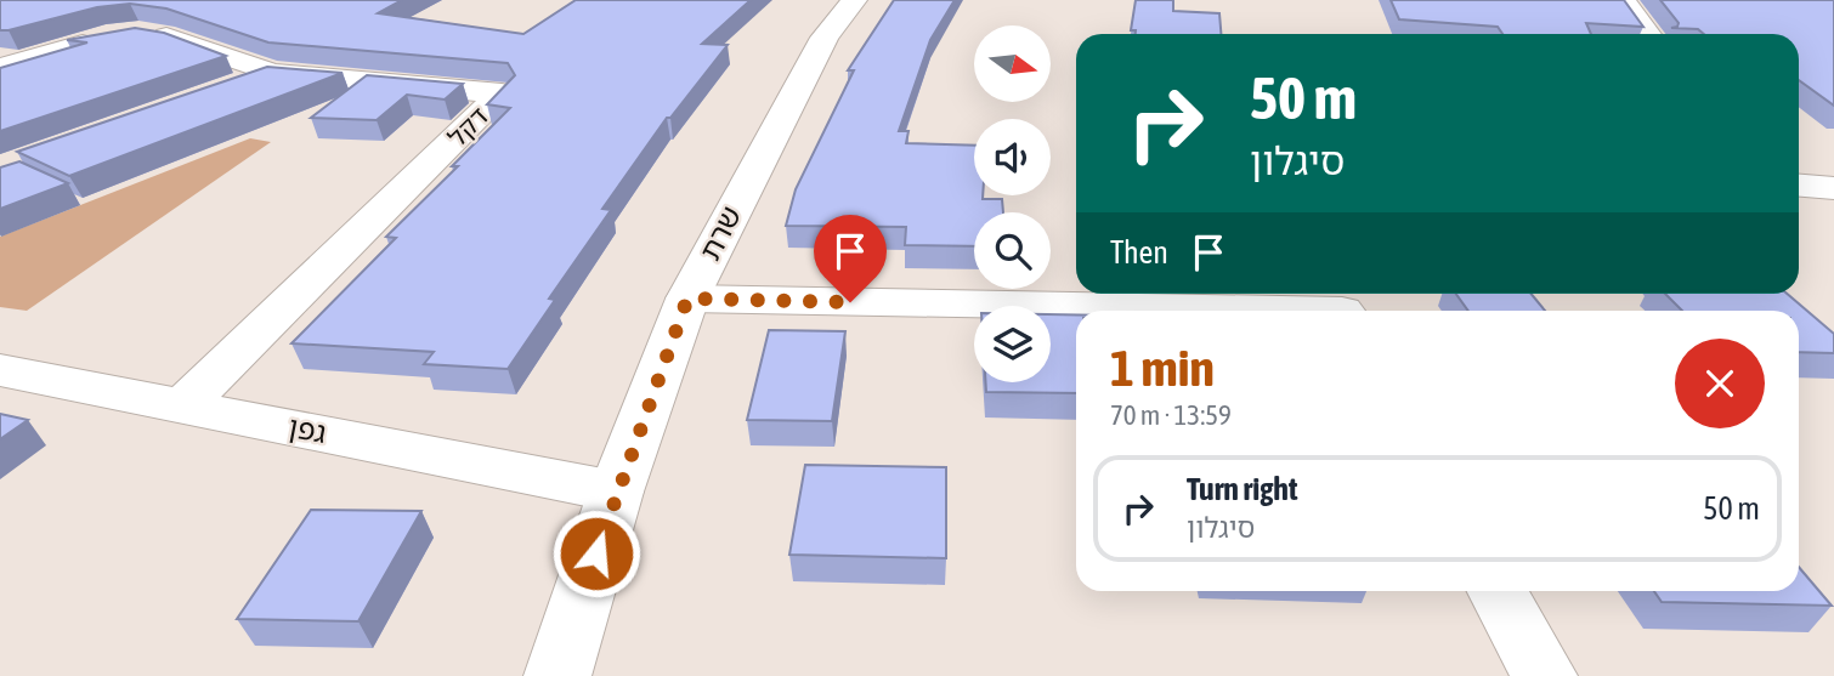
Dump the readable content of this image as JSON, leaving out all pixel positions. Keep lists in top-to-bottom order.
{
  "streets": {
    "street": ["דקל", "שרת", "גפן"]
  },
  "crossings": [
    ["דקל", "גפן"],
    ["שרת", "גפן"]
  ],
  "north": "right",
  "page": {
    "turn": ["50 m", "סיגלון"],
    "then": "Then",
    "heading": ["1 min", "70 m · 13:59"],
    "list": [
      {
        "name": "Turn right",
        "note": "סיגלון",
        "value": "50 m"
      }
    ]
  }
}
